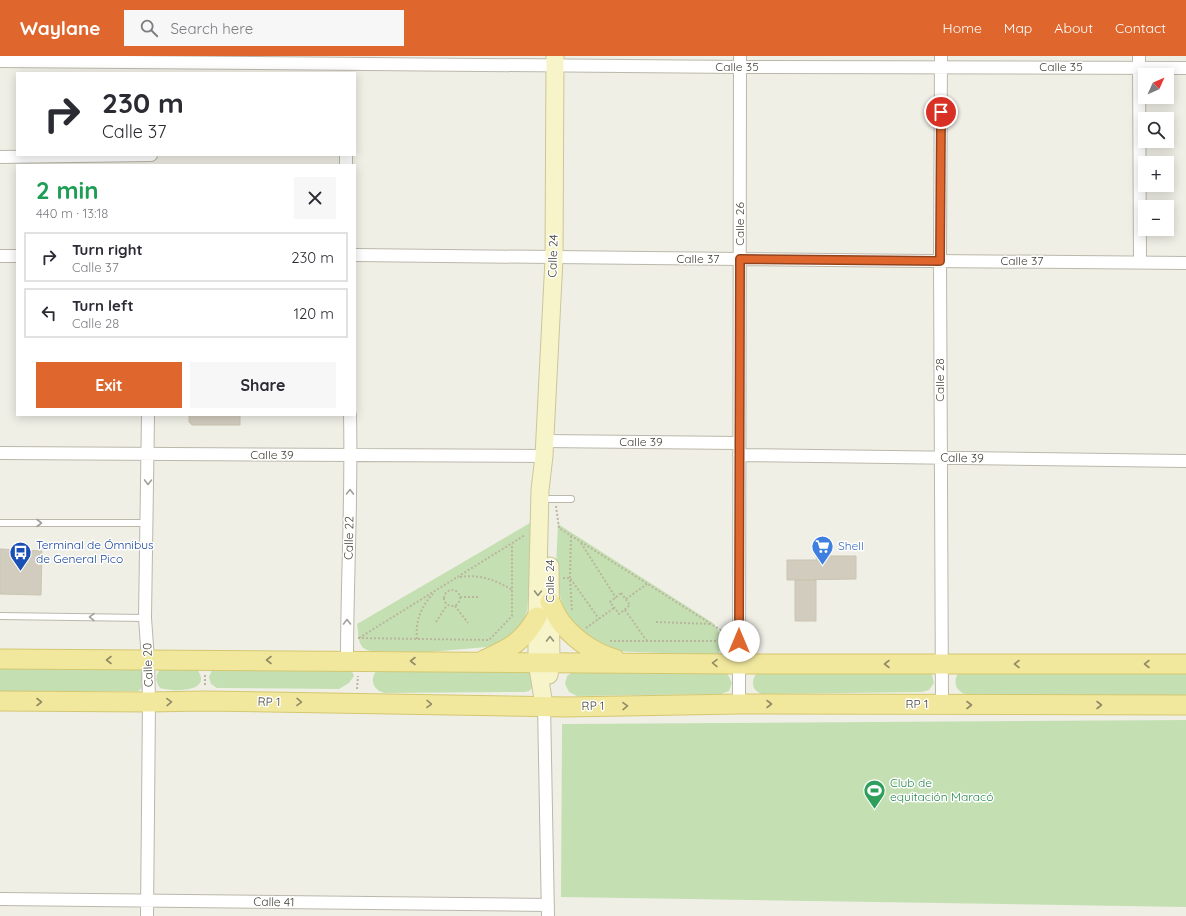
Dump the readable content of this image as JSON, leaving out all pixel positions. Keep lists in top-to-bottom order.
{
  "streets": {
    "main road": ["RP 1"],
    "street": [
      "Calle 35",
      "Calle 26",
      "Calle 24",
      "Calle 37",
      "Calle 28",
      "Calle 39",
      "Calle 22",
      "Calle 20",
      "Calle 41"
    ]
  },
  "crossings": [
    ["Calle 35", "Calle 26"],
    ["Calle 35", "Calle 24"],
    ["Calle 35", "Calle 28"],
    ["Calle 26", "Calle 37"],
    ["Calle 26", "Calle 39"],
    ["Calle 26", "RP 1"],
    ["Calle 24", "Calle 37"],
    ["Calle 24", "Calle 39"],
    ["Calle 24", "RP 1"],
    ["Calle 24", "Calle 41"],
    ["Calle 37", "Calle 28"],
    ["Calle 28", "Calle 39"],
    ["Calle 28", "RP 1"],
    ["Calle 39", "Calle 22"],
    ["Calle 39", "Calle 20"],
    ["Calle 20", "RP 1"],
    ["Calle 20", "Calle 41"]
  ],
  "one_way": ["Calle 22"],
  "places": {
    "supermarket": ["Shell"],
    "bus stop": ["Terminal de Ómnibus de General Pico"],
    "sports": ["Club de equitación Maracó"]
  },
  "north": "top right",
  "page": {
    "header": "Waylane",
    "search": "Search here",
    "nav": [
      "Home",
      "Map",
      "About",
      "Contact"
    ],
    "map_buttons": ["+", "−"],
    "turn": ["230 m", "Calle 37"],
    "heading": ["2 min", "440 m · 13:18"],
    "list": [
      {
        "name": "Turn right",
        "note": "Calle 37",
        "value": "230 m"
      },
      {
        "name": "Turn left",
        "note": "Calle 28",
        "value": "120 m"
      }
    ],
    "buttons": ["Exit", "Share"]
  }
}
